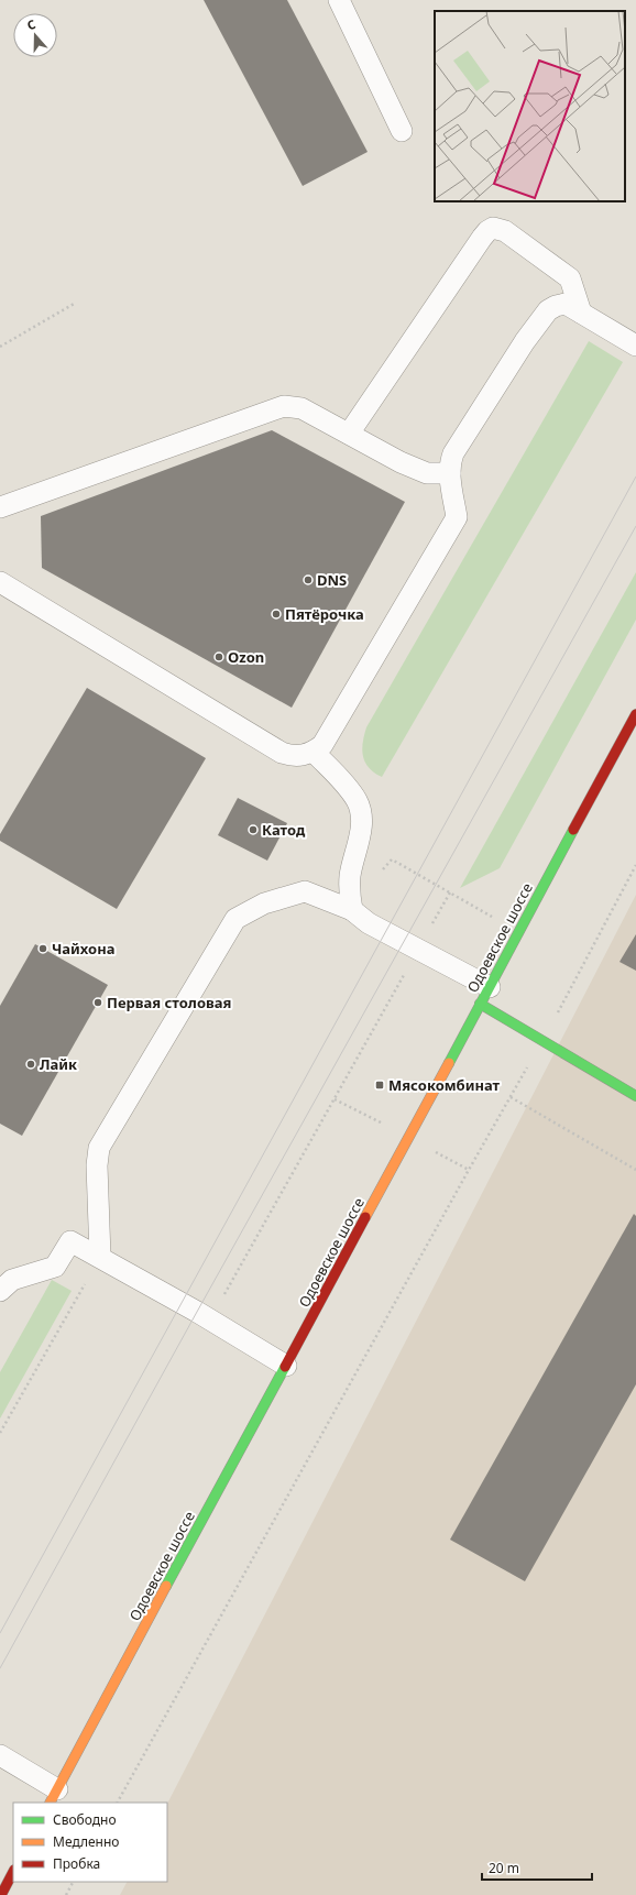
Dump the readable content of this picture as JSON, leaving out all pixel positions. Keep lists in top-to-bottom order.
{
  "streets": {
    "main road": ["Одоевское шоссе"]
  },
  "places": {
    "other": [
      "DNS",
      "Пятёрочка",
      "Ozon",
      "Катод",
      "Чайхона",
      "Первая столовая",
      "Лайк"
    ],
    "transit": ["Мясокомбинат"]
  },
  "legend": ["Свободно", "Медленно", "Пробка"],
  "scale_bar": "20 m",
  "north": "top"
}
